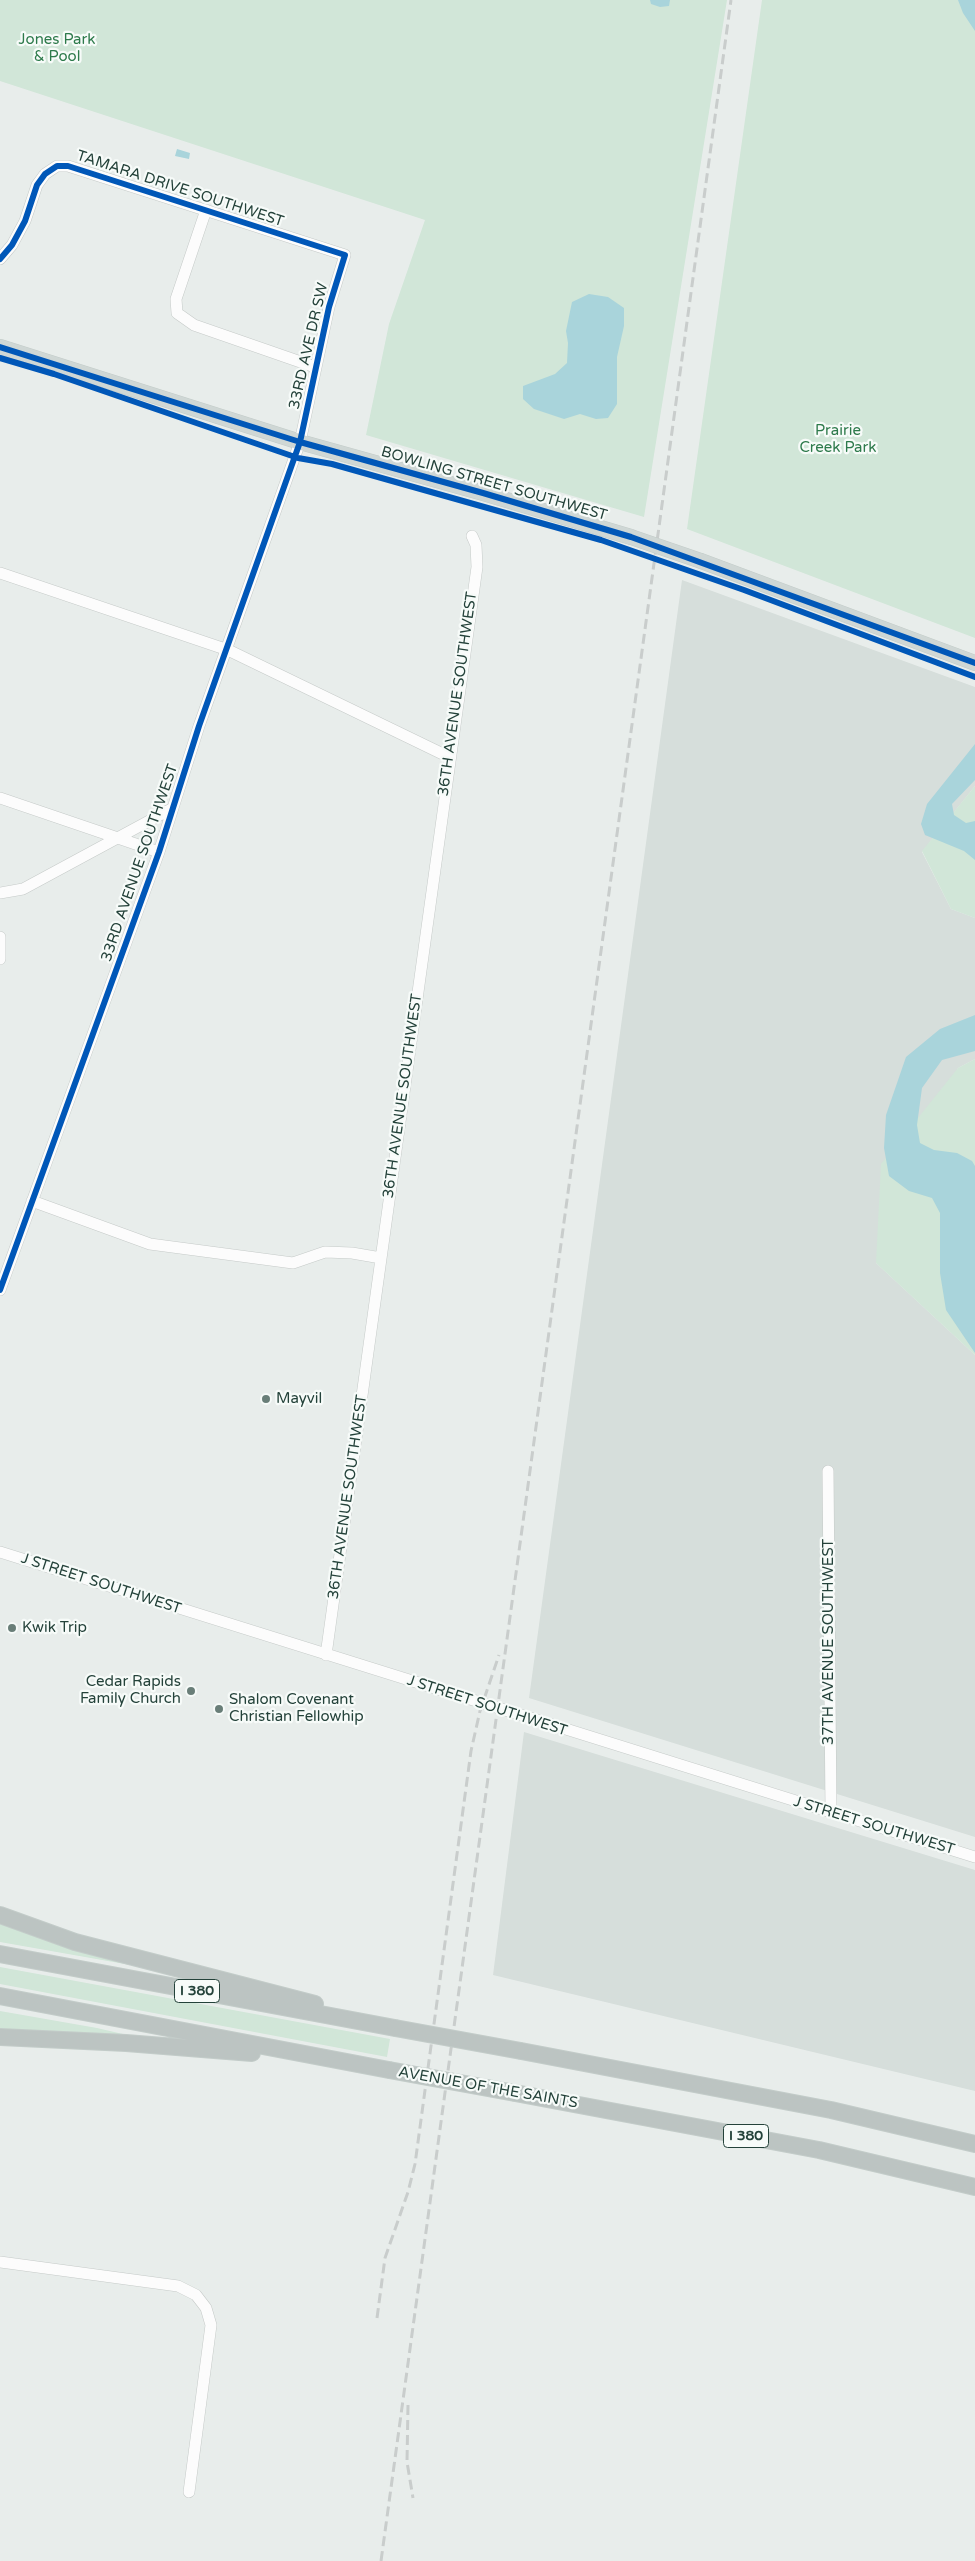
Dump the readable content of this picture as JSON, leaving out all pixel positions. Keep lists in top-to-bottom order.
{
  "streets": {
    "highway": ["I 380", "AVENUE OF THE SAINTS"],
    "main road": ["BOWLING STREET SOUTHWEST"],
    "street": [
      "TAMARA DRIVE SOUTHWEST",
      "33RD AVE DR SW",
      "36TH AVENUE SOUTHWEST",
      "33RD AVENUE SOUTHWEST",
      "J STREET SOUTHWEST",
      "37TH AVENUE SOUTHWEST"
    ]
  },
  "crossings": [
    ["TAMARA DRIVE SOUTHWEST", "33RD AVE DR SW"],
    ["33RD AVE DR SW", "BOWLING STREET SOUTHWEST"],
    ["33RD AVE DR SW", "33RD AVENUE SOUTHWEST"],
    ["BOWLING STREET SOUTHWEST", "33RD AVENUE SOUTHWEST"],
    ["36TH AVENUE SOUTHWEST", "J STREET SOUTHWEST"],
    ["J STREET SOUTHWEST", "37TH AVENUE SOUTHWEST"]
  ],
  "parks": ["Jones Park & Pool", "Prairie Creek Park"],
  "places": [
    "Mayvil",
    "Kwik Trip",
    "Cedar Rapids Family Church",
    "Shalom Covenant Christian Fellowhip"
  ]
}
